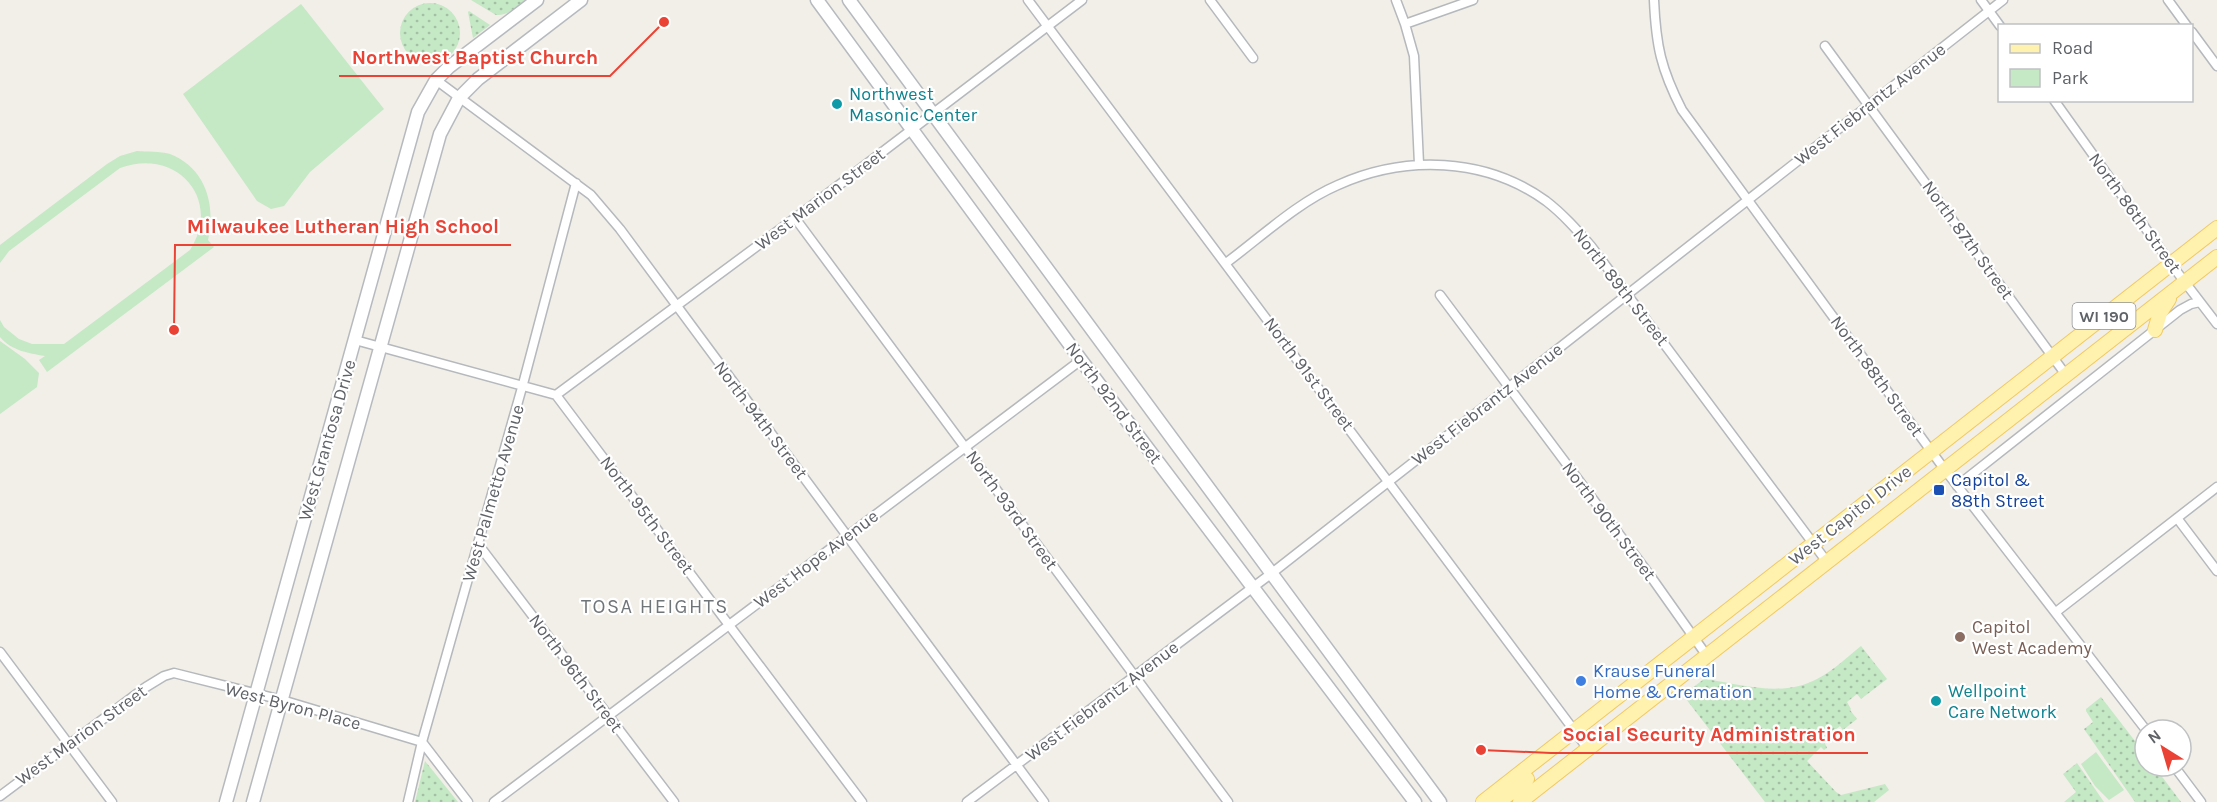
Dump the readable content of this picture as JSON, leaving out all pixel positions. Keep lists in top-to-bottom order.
{
  "streets": {
    "main road": [
      "WI 190",
      "North 92nd Street",
      "West Grantosa Drive",
      "West Capitol Drive"
    ],
    "street": [
      "West Fiebrantz Avenue",
      "West Marion Street",
      "North 86th Street",
      "North 87th Street",
      "North 89th Street",
      "North 91st Street",
      "North 88th Street",
      "North 94th Street",
      "West Palmetto Avenue",
      "North 93rd Street",
      "North 95th Street",
      "North 90th Street",
      "West Hope Avenue",
      "North 96th Street",
      "West Byron Place"
    ]
  },
  "crossings": [
    ["West Fiebrantz Avenue", "North 87th Street"],
    ["West Fiebrantz Avenue", "North 89th Street"],
    ["West Fiebrantz Avenue", "North 91st Street"],
    ["West Fiebrantz Avenue", "North 88th Street"],
    ["West Fiebrantz Avenue", "North 92nd Street"],
    ["West Fiebrantz Avenue", "North 94th Street"],
    ["West Fiebrantz Avenue", "North 93rd Street"],
    ["West Fiebrantz Avenue", "North 90th Street"],
    ["West Marion Street", "North 91st Street"],
    ["West Marion Street", "North 92nd Street"],
    ["West Marion Street", "North 94th Street"],
    ["West Marion Street", "North 93rd Street"],
    ["West Marion Street", "North 95th Street"],
    ["West Marion Street", "West Byron Place"],
    ["North 86th Street", "West Capitol Drive"],
    ["North 87th Street", "West Capitol Drive"],
    ["North 89th Street", "West Capitol Drive"],
    ["North 91st Street", "West Capitol Drive"],
    ["North 88th Street", "West Capitol Drive"],
    ["North 92nd Street", "West Hope Avenue"],
    ["North 94th Street", "West Grantosa Drive"],
    ["North 94th Street", "West Palmetto Avenue"],
    ["North 94th Street", "West Hope Avenue"],
    ["West Grantosa Drive", "West Byron Place"],
    ["West Palmetto Avenue", "North 96th Street"],
    ["West Palmetto Avenue", "West Byron Place"],
    ["North 93rd Street", "West Hope Avenue"],
    ["North 95th Street", "West Hope Avenue"],
    ["West Capitol Drive", "North 90th Street"],
    ["West Hope Avenue", "North 96th Street"]
  ],
  "districts": ["TOSA HEIGHTS"],
  "places": {
    "other": [
      "Northwest Baptist Church",
      "Northwest Masonic Center",
      "Milwaukee Lutheran High School",
      "Capitol West Academy",
      "Krause Funeral Home & Cremation",
      "Wellpoint Care Network",
      "Social Security Administration"
    ],
    "transit": ["Capitol & 88th Street"]
  },
  "legend": ["Road", "Park"],
  "north": "top left"
}
